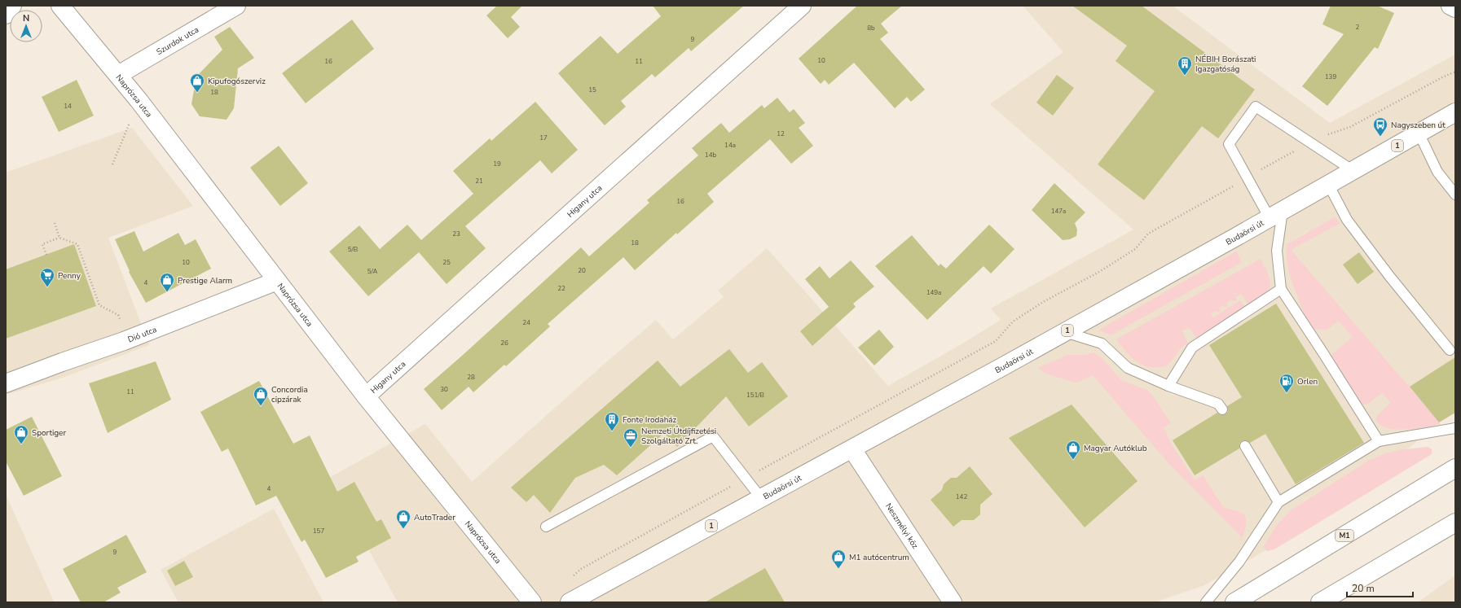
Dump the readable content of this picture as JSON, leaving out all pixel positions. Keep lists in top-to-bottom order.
{
  "streets": {
    "street": [
      "Szurdok utca",
      "Naprózsa utca",
      "1",
      "Higany utca",
      "Budaörsi út",
      "Dió utca",
      "Neszmélyi köz",
      "M1"
    ]
  },
  "crossings": [
    ["Szurdok utca", "Naprózsa utca"],
    ["Naprózsa utca", "Higany utca"],
    ["Naprózsa utca", "Dió utca"],
    ["Budaörsi út", "Neszmélyi köz"]
  ],
  "places": {
    "building": ["NÉBIH Borászati Igazgatóság", "Fonte Irodaház"],
    "shop": [
      "Kipufogószerviz",
      "Prestige Alarm",
      "Concordia cipzárak",
      "Sportiger",
      "Magyar Autóklub",
      "AutoTrader",
      "M1 autócentrum"
    ],
    "bus stop": ["Nagyszeben út"],
    "supermarket": ["Penny"],
    "fuel station": ["Orlen"],
    "office": ["Nemzeti Űtdíjfizetési Szolgáltató Zrt."]
  },
  "house_numbers": [
    "2",
    "8b",
    "9",
    "10",
    "16",
    "11",
    "139",
    "15",
    "18",
    "14",
    "12",
    "17",
    "14a",
    "14b",
    "19",
    "21",
    "16",
    "147a",
    "23",
    "18",
    "5/B",
    "10",
    "25",
    "20",
    "5/A",
    "4",
    "22",
    "149a",
    "24",
    "26",
    "28",
    "30",
    "11",
    "151/B",
    "4",
    "142",
    "157",
    "9"
  ],
  "scale_bar": "20 m",
  "north": "top"
}
